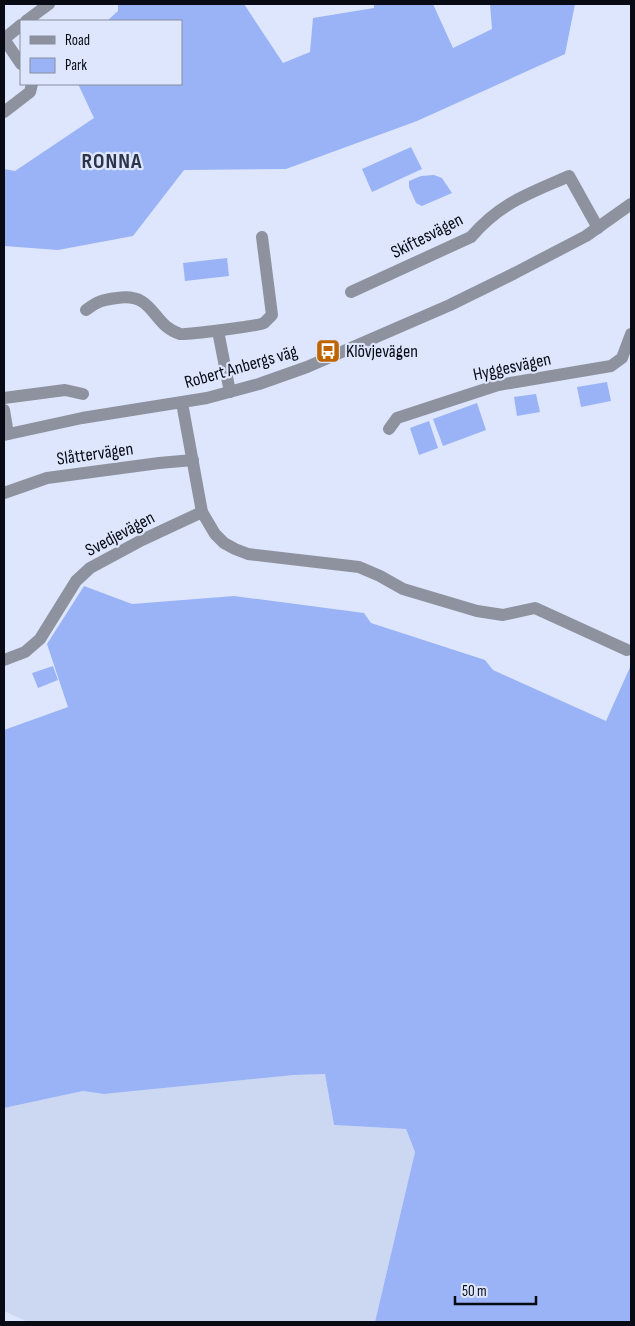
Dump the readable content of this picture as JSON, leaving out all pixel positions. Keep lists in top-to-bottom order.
{
  "streets": {
    "street": [
      "Skiftesvägen",
      "Robert Anbergs väg",
      "Hyggesvägen",
      "Slåttervägen",
      "Svedjevägen"
    ]
  },
  "crossings": [
    ["Skiftesvägen", "Robert Anbergs väg"]
  ],
  "districts": ["RONNA"],
  "places": {
    "bus stop": ["Klövjevägen"]
  },
  "legend": ["Road", "Park"],
  "scale_bar": "50 m"
}
